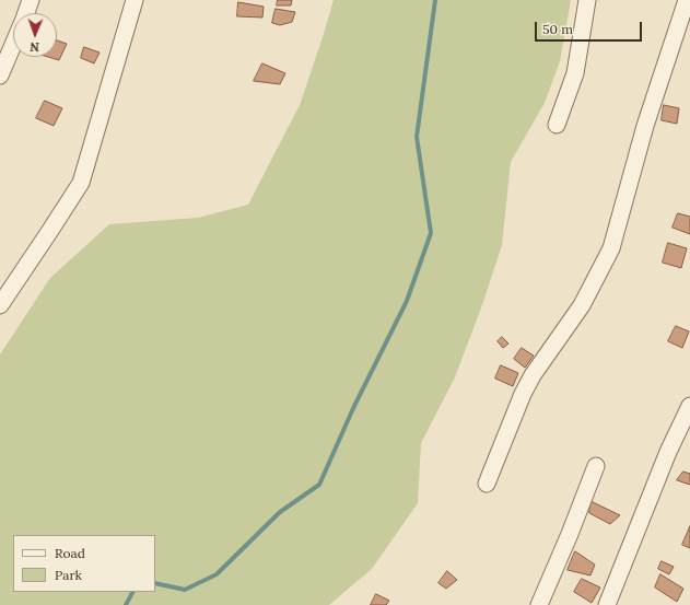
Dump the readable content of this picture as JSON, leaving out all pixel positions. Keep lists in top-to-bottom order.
{
  "legend": ["Road", "Park"],
  "scale_bar": "50 m",
  "north": "bottom"
}
